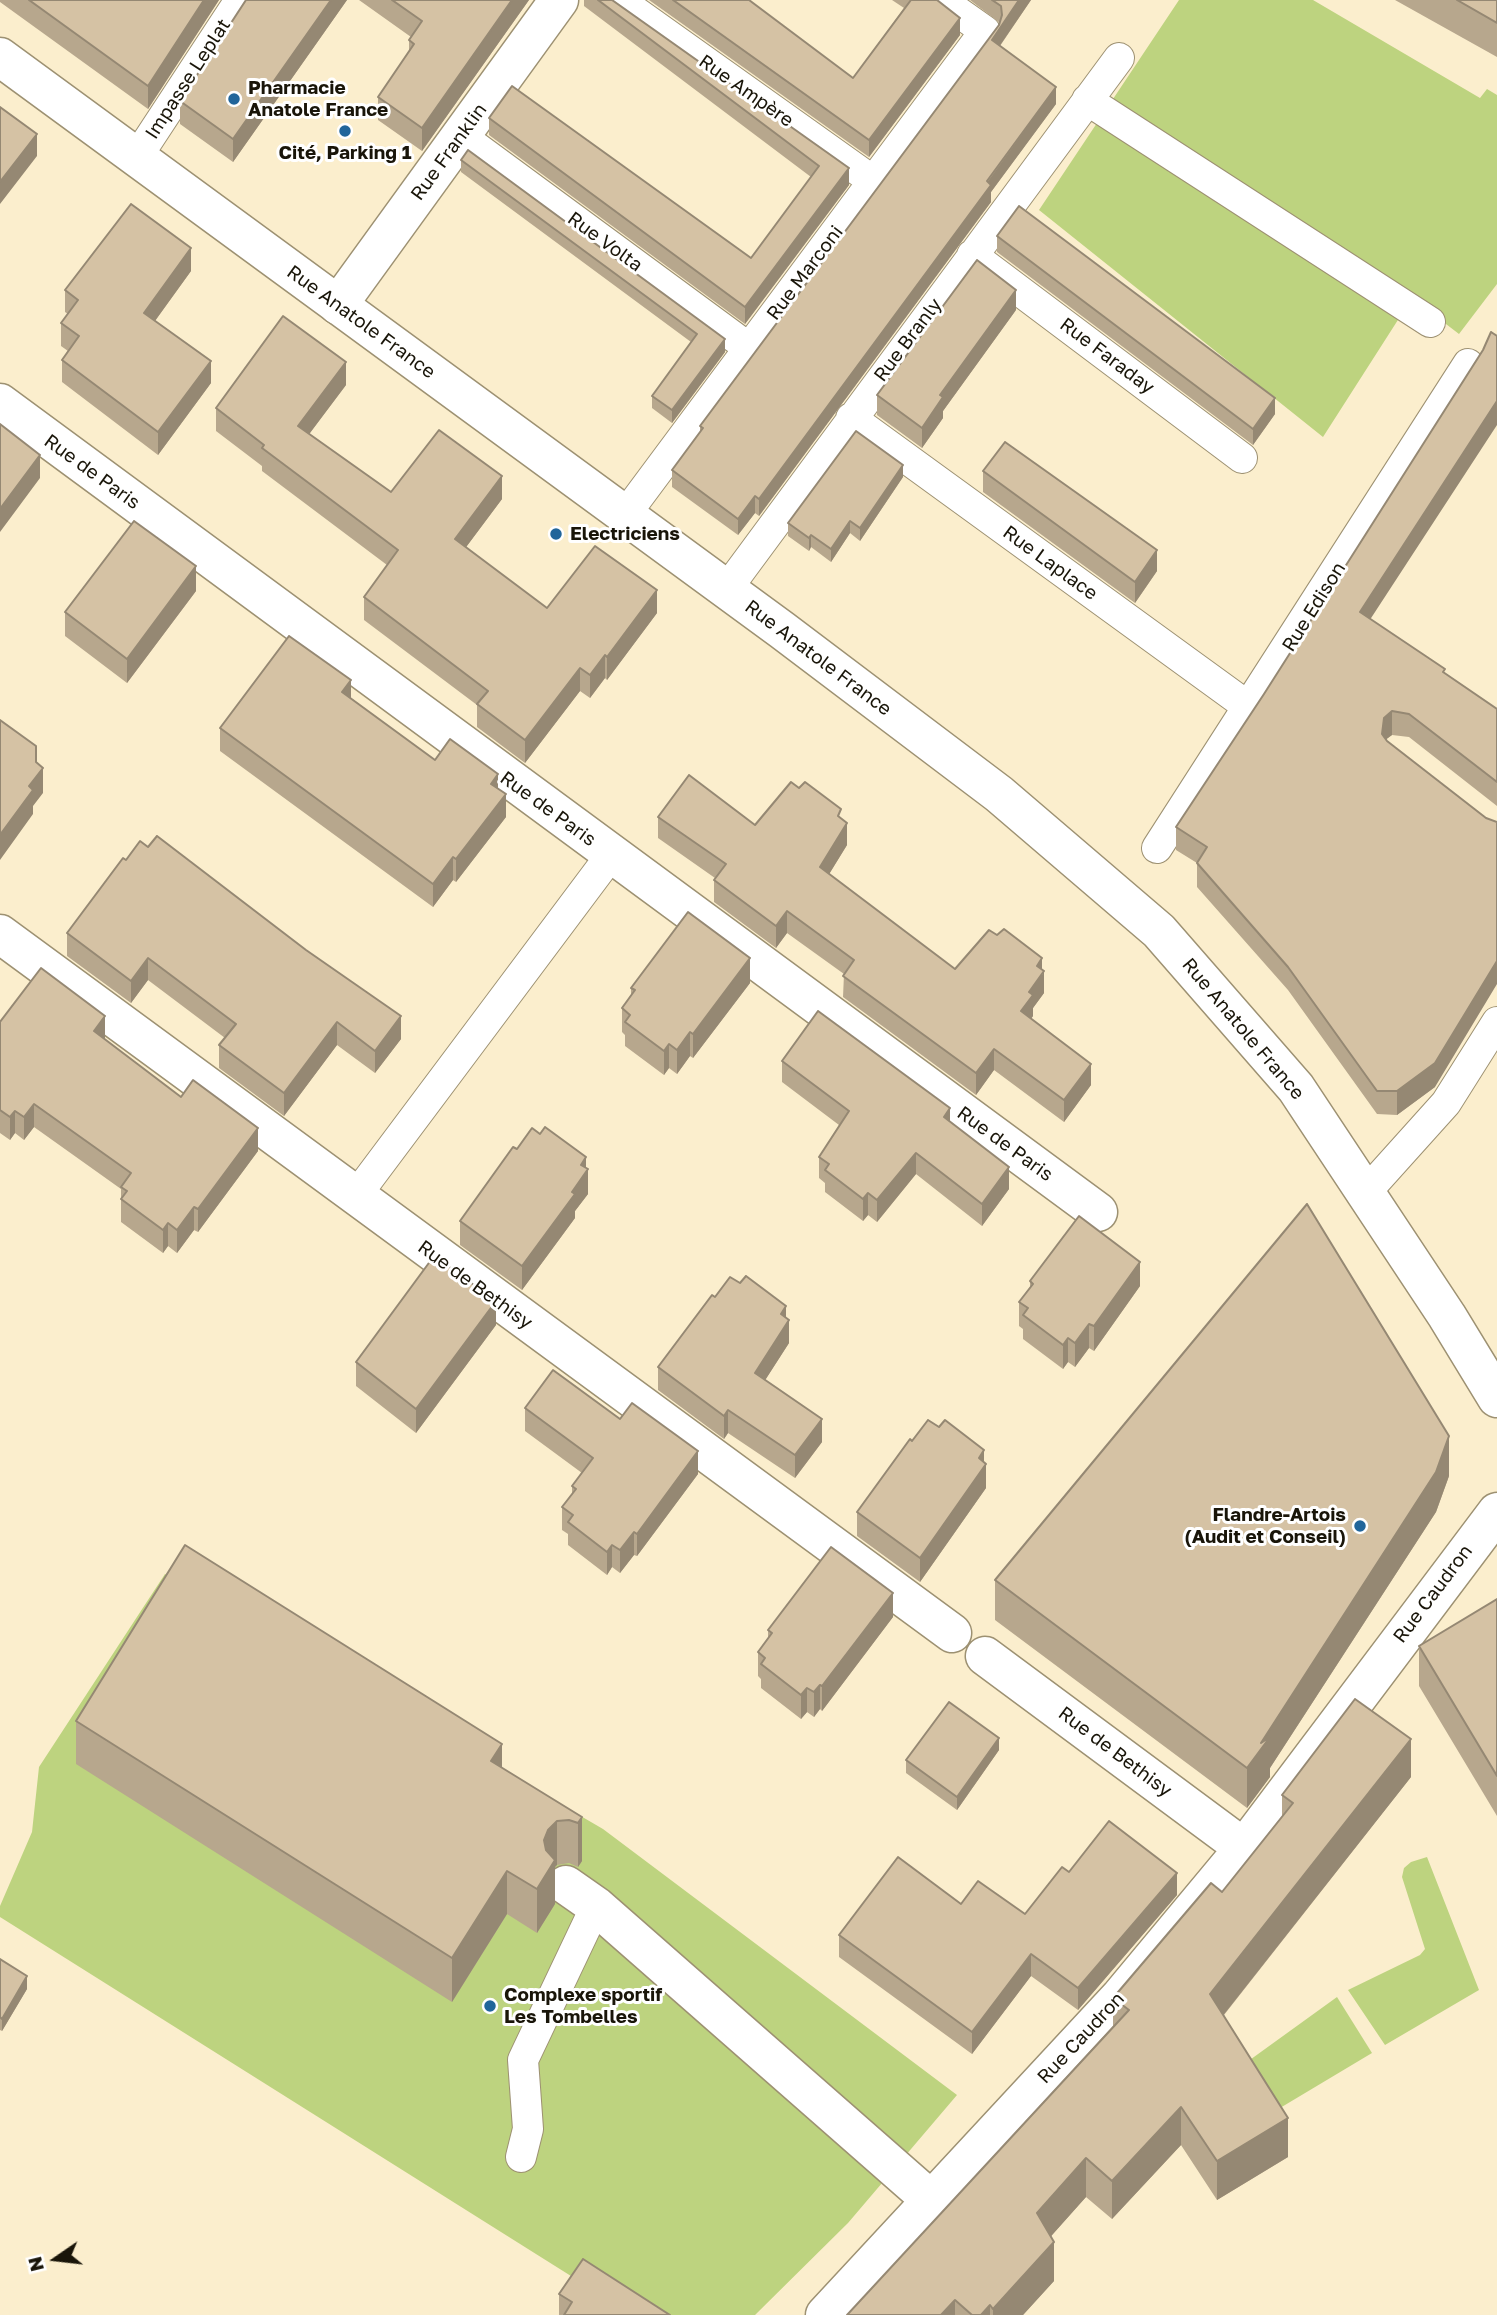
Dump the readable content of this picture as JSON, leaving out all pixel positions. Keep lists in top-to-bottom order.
{
  "streets": {
    "street": [
      "Rue Franklin",
      "Rue Anatole France",
      "Rue de Paris",
      "Rue de Bethisy",
      "Rue Caudron"
    ],
    "lane": [
      "Impasse Leplat",
      "Rue Ampère",
      "Rue Volta",
      "Rue Marconi",
      "Rue Branly",
      "Rue Faraday",
      "Rue Laplace",
      "Rue Edison"
    ]
  },
  "crossings": [
    ["Impasse Leplat", "Rue Anatole France"],
    ["Rue Ampère", "Rue Marconi"],
    ["Rue Franklin", "Rue Volta"],
    ["Rue Franklin", "Rue Anatole France"],
    ["Rue Volta", "Rue Marconi"],
    ["Rue Marconi", "Rue Anatole France"],
    ["Rue Anatole France", "Rue Branly"],
    ["Rue Branly", "Rue Faraday"],
    ["Rue Branly", "Rue Laplace"],
    ["Rue Laplace", "Rue Edison"],
    ["Rue de Bethisy", "Rue Caudron"]
  ],
  "places": [
    "Pharmacie Anatole France",
    "Cité, Parking 1",
    "Electriciens",
    "Flandre-Artois (Audit et Conseil)",
    "Complexe sportif Les Tombelles"
  ],
  "north": "left"
}
